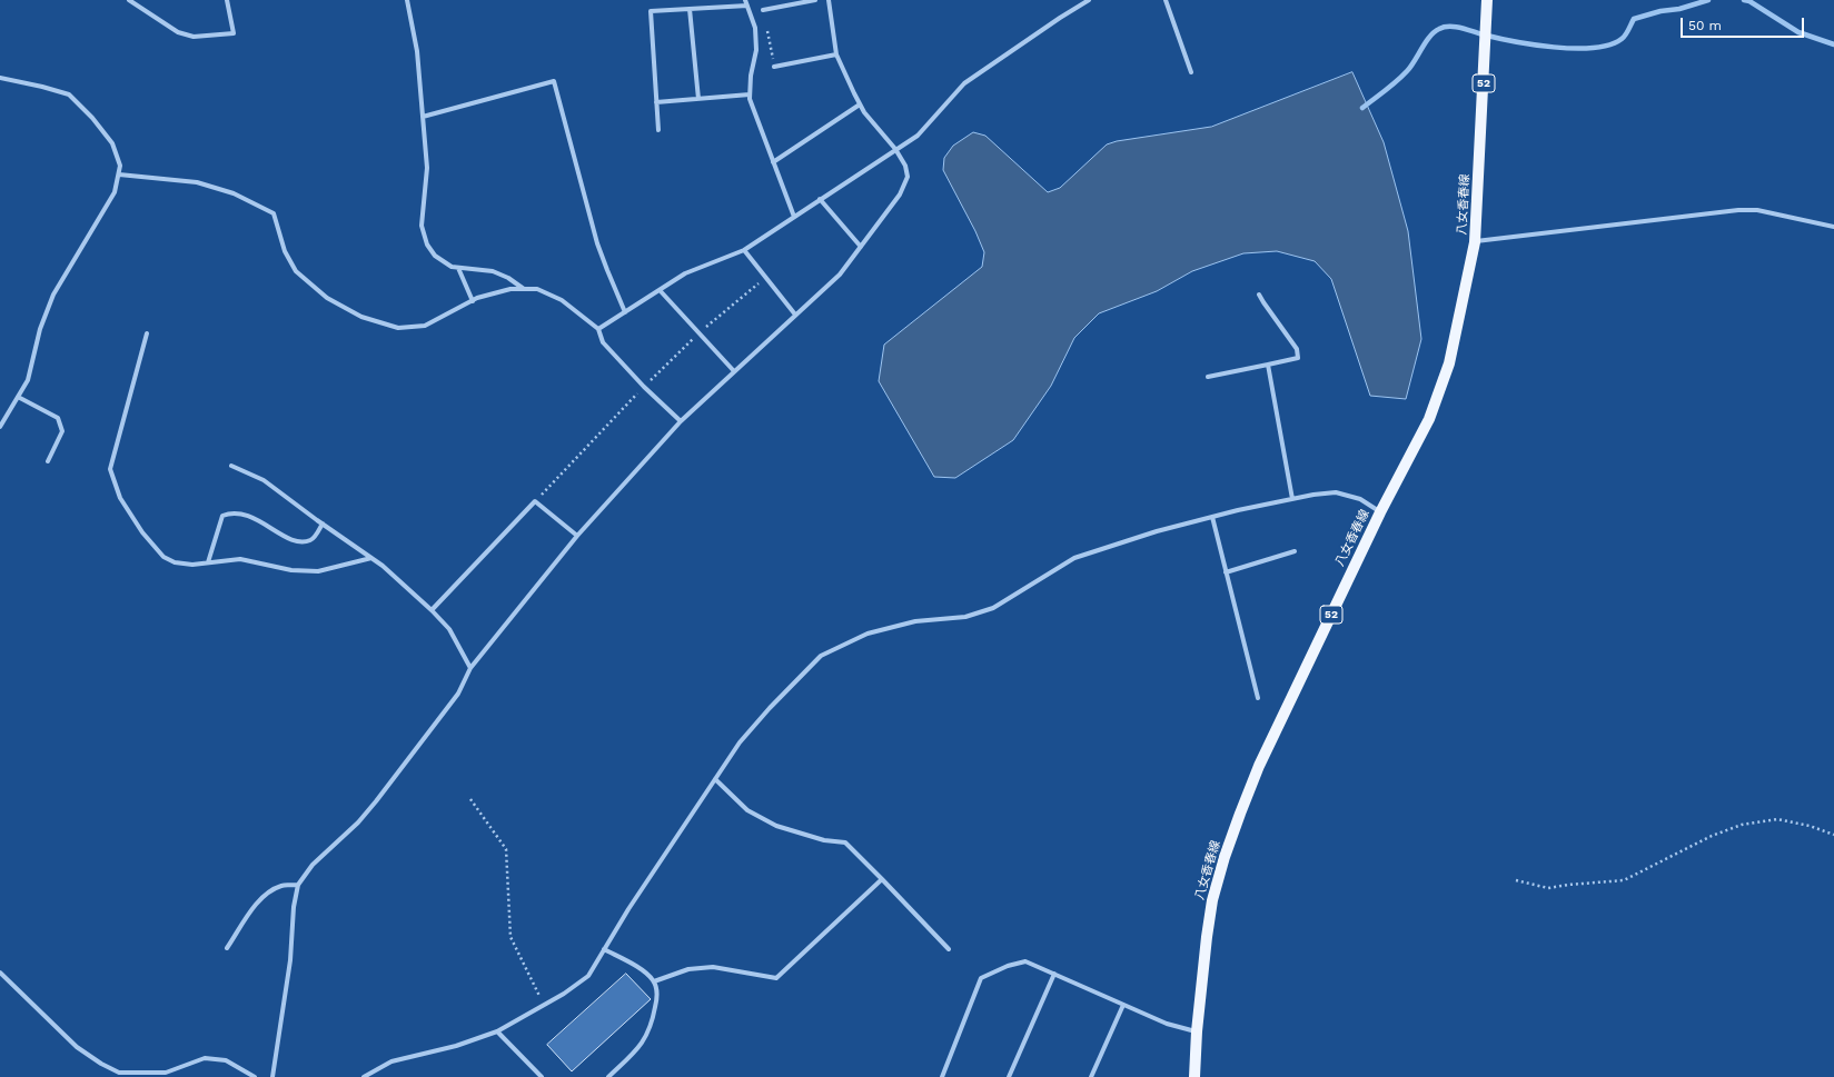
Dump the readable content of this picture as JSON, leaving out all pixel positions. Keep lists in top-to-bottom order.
{
  "streets": {
    "main road": ["52", "八女香春線"]
  },
  "scale_bar": "50 m"
}
